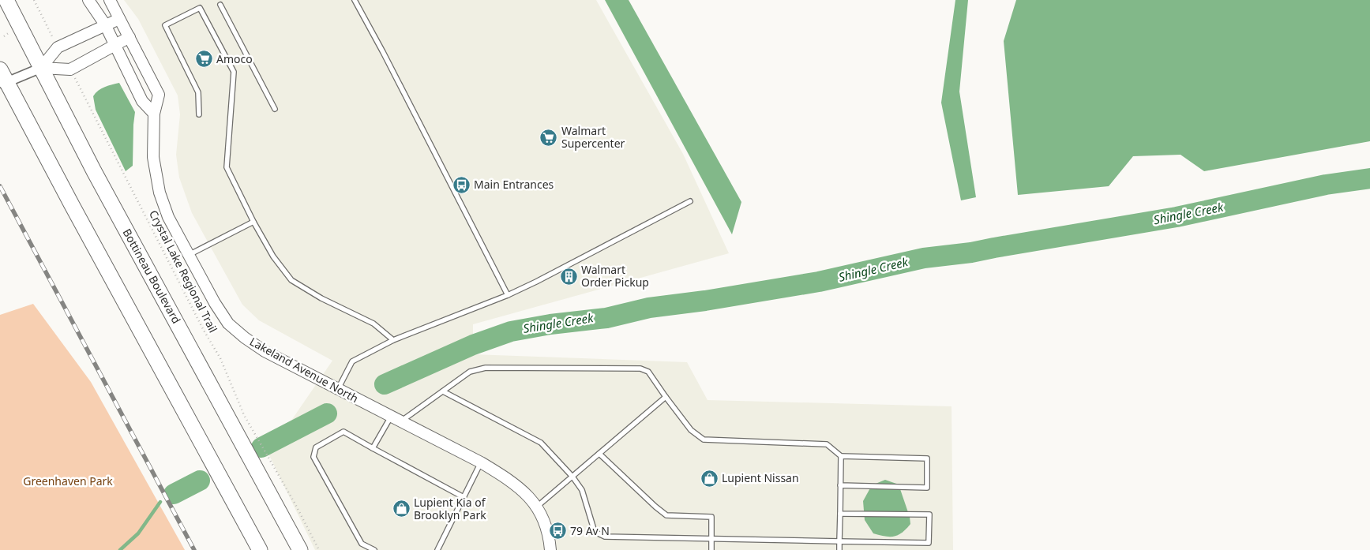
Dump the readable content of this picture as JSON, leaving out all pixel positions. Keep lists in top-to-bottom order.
{
  "streets": {
    "highway": ["Bottineau Boulevard"],
    "street": ["Lakeland Avenue North"],
    "path": ["Crystal Lake Regional Trail"]
  },
  "water": ["Shingle Creek"],
  "parks": ["Greenhaven Park"],
  "places": {
    "supermarket": ["Amoco", "Walmart Supercenter"],
    "bus stop": ["Main Entrances", "79 Av N"],
    "building": ["Walmart Order Pickup"],
    "shop": ["Lupient Nissan", "Lupient Kia of Brooklyn Park"]
  }
}
